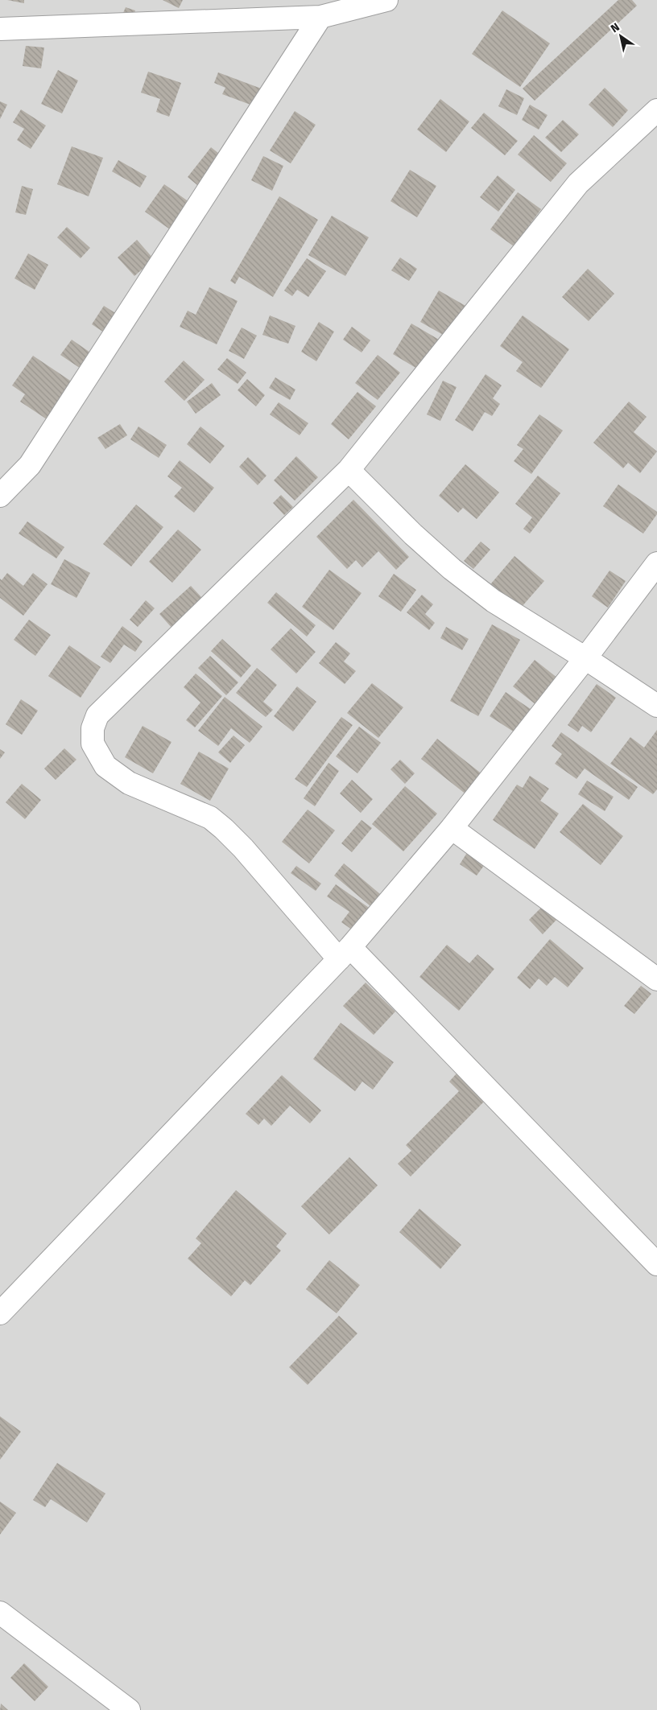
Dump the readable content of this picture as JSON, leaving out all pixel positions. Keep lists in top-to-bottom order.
{
  "north": "top left"
}
